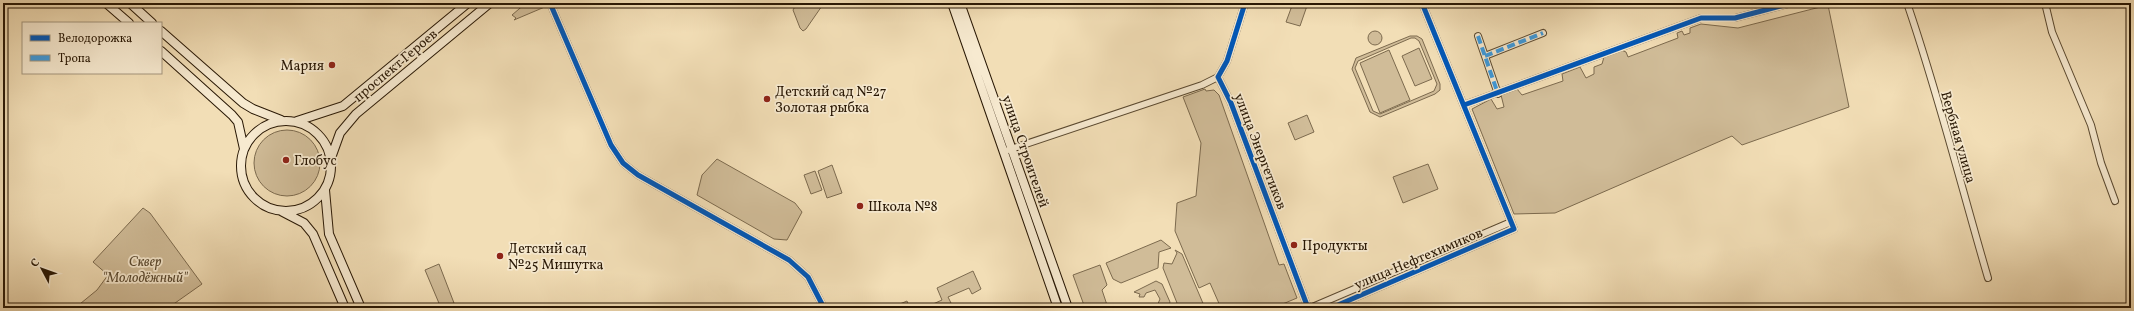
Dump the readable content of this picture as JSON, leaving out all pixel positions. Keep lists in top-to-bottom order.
{
  "streets": {
    "main road": ["проспект Героев", "улица Строителей"],
    "street": ["Вербная улица", "улица Энергетиков", "улица Нефтехимиков"]
  },
  "parks": ["Сквер \"Молодёжный\""],
  "places": [
    "Мария",
    "Детский сад №27 Золотая рыбка",
    "Глобус",
    "Школа №8",
    "Продукты",
    "Детский сад №25 Мишутка"
  ],
  "legend": ["Велодорожка", "Тропа"],
  "north": "top left"
}
